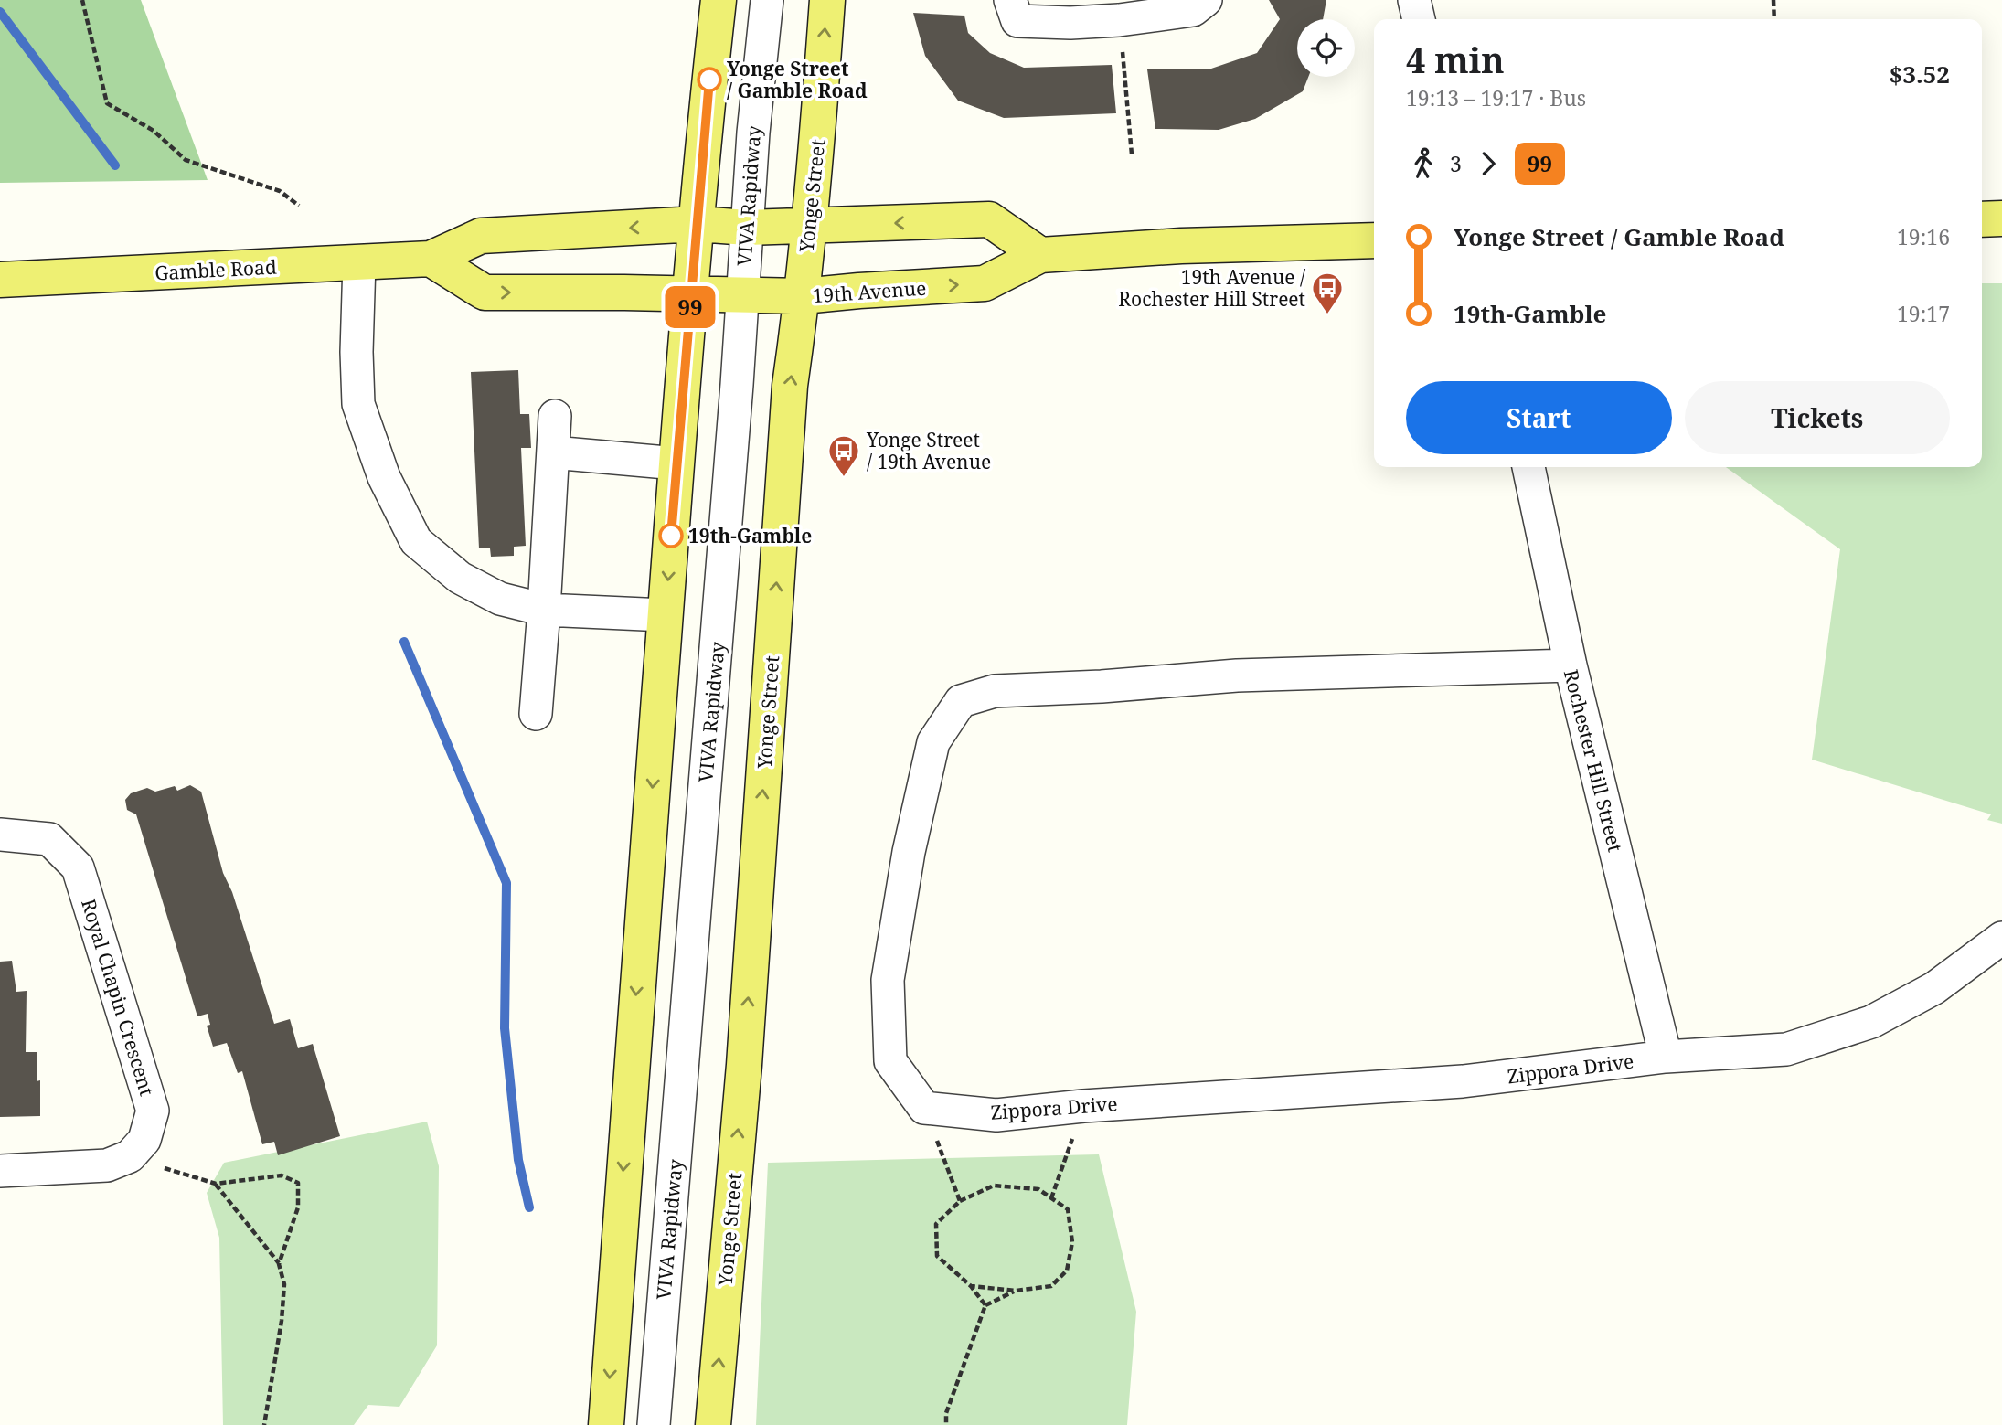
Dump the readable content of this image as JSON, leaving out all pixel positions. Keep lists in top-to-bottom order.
{
  "streets": {
    "main road": ["Yonge Street", "Gamble Road", "19th Avenue"],
    "street": [
      "VIVA Rapidway",
      "Rochester Hill Street",
      "Royal Chapin Crescent",
      "Zippora Drive"
    ]
  },
  "crossings": [
    ["VIVA Rapidway", "Gamble Road"],
    ["VIVA Rapidway", "19th Avenue"],
    ["Yonge Street", "Gamble Road"],
    ["Yonge Street", "19th Avenue"],
    ["Rochester Hill Street", "Zippora Drive"]
  ],
  "places": {
    "other": ["Yonge Street / Gamble Road", "19th-Gamble"],
    "bus stop": ["19th Avenue / Rochester Hill Street", "Yonge Street / 19th Avenue"]
  },
  "lines": ["bus line 99"],
  "page": {
    "on_map": "99",
    "heading": ["4 min", "19:13 – 19:17 · Bus", "$3.52"],
    "legs": ["3", "99"],
    "list": [
      {
        "name": "Yonge Street / Gamble Road",
        "value": "19:16"
      },
      {
        "name": "19th-Gamble",
        "value": "19:17"
      }
    ],
    "buttons": ["Start", "Tickets"]
  }
}
